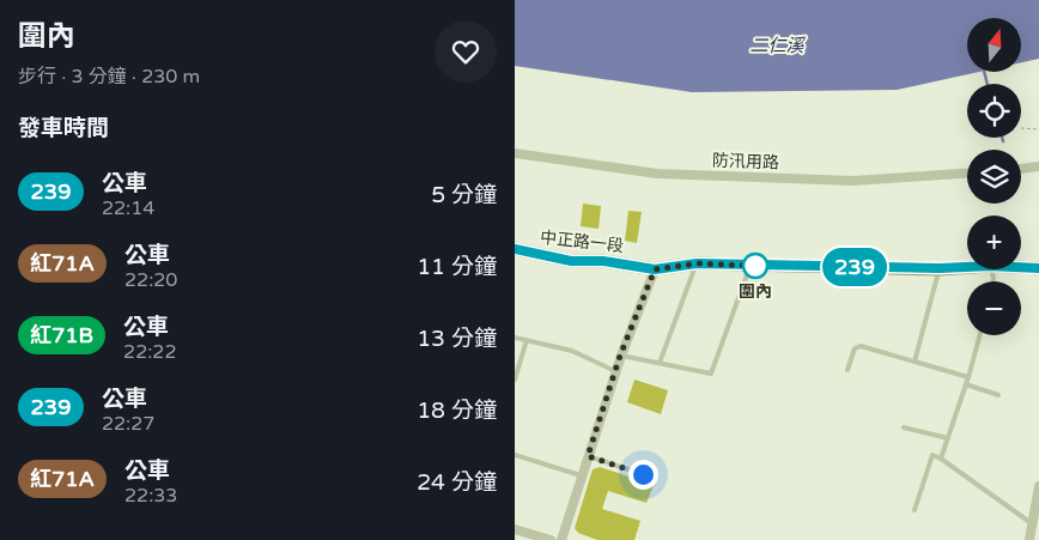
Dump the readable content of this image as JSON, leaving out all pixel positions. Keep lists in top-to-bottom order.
{
  "streets": {
    "street": ["防汛用路", "中正路一段"]
  },
  "water": ["二仁溪"],
  "places": ["圍內"],
  "lines": ["bus line 239"],
  "north": "top",
  "page": {
    "heading": [
      ["圍內", "步行 · 3 分鐘 · 230 m"],
      "發車時間"
    ],
    "on_map": "239",
    "map_buttons": ["+", "−"],
    "list": [
      {
        "mark": "239",
        "name": "公車",
        "note": "22:14",
        "value": "5 分鐘"
      },
      {
        "mark": "紅71A",
        "name": "公車",
        "note": "22:20",
        "value": "11 分鐘"
      },
      {
        "mark": "紅71B",
        "name": "公車",
        "note": "22:22",
        "value": "13 分鐘"
      },
      {
        "mark": "239",
        "name": "公車",
        "note": "22:27",
        "value": "18 分鐘"
      },
      {
        "mark": "紅71A",
        "name": "公車",
        "note": "22:33",
        "value": "24 分鐘"
      }
    ]
  }
}
